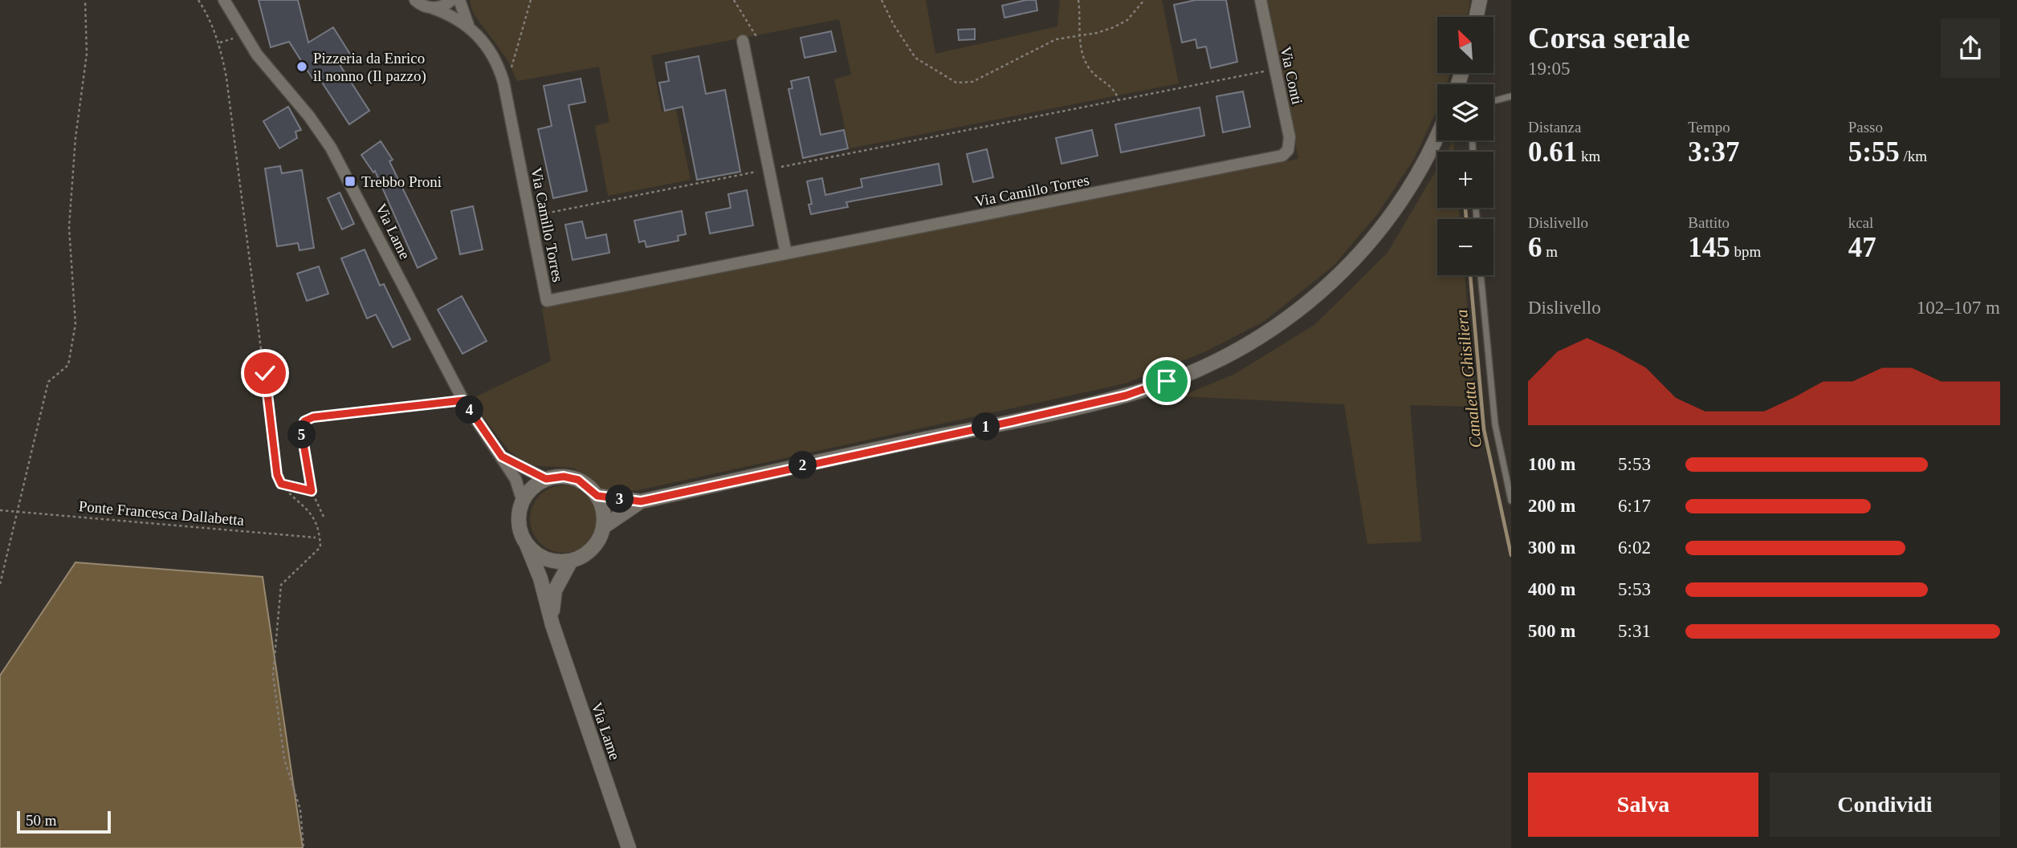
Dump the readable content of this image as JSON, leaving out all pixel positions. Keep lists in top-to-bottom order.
{
  "streets": {
    "street": ["Via Conti", "Via Camillo Torres", "Via Lame"],
    "path": ["Ponte Francesca Dallabetta"]
  },
  "crossings": [
    ["Via Conti", "Via Camillo Torres"]
  ],
  "water": ["Canaletta Ghisiliera"],
  "places": {
    "other": ["Pizzeria da Enrico il nonno (Il pazzo)"],
    "transit": ["Trebbo Proni"]
  },
  "scale_bar": "50 m",
  "north": "top left",
  "page": {
    "heading": ["Corsa serale", "19:05"],
    "map_buttons": ["+", "−"],
    "stats": [
      ["Distanza", "0.61 km"],
      ["Tempo", "3:37"],
      ["Passo", "5:55 /km"],
      ["Dislivello", "6 m"],
      ["Battito", "145 bpm"],
      ["kcal", "47"]
    ],
    "chart": ["Dislivello", "102–107 m"],
    "pins": [
      "4",
      "1",
      "5",
      "2",
      "3"
    ],
    "list": [
      {
        "name": "100 m",
        "note": "5:53"
      },
      {
        "name": "200 m",
        "note": "6:17"
      },
      {
        "name": "300 m",
        "note": "6:02"
      },
      {
        "name": "400 m",
        "note": "5:53"
      },
      {
        "name": "500 m",
        "note": "5:31"
      }
    ],
    "buttons": ["Salva", "Condividi"],
    "scale": "50 m"
  }
}
